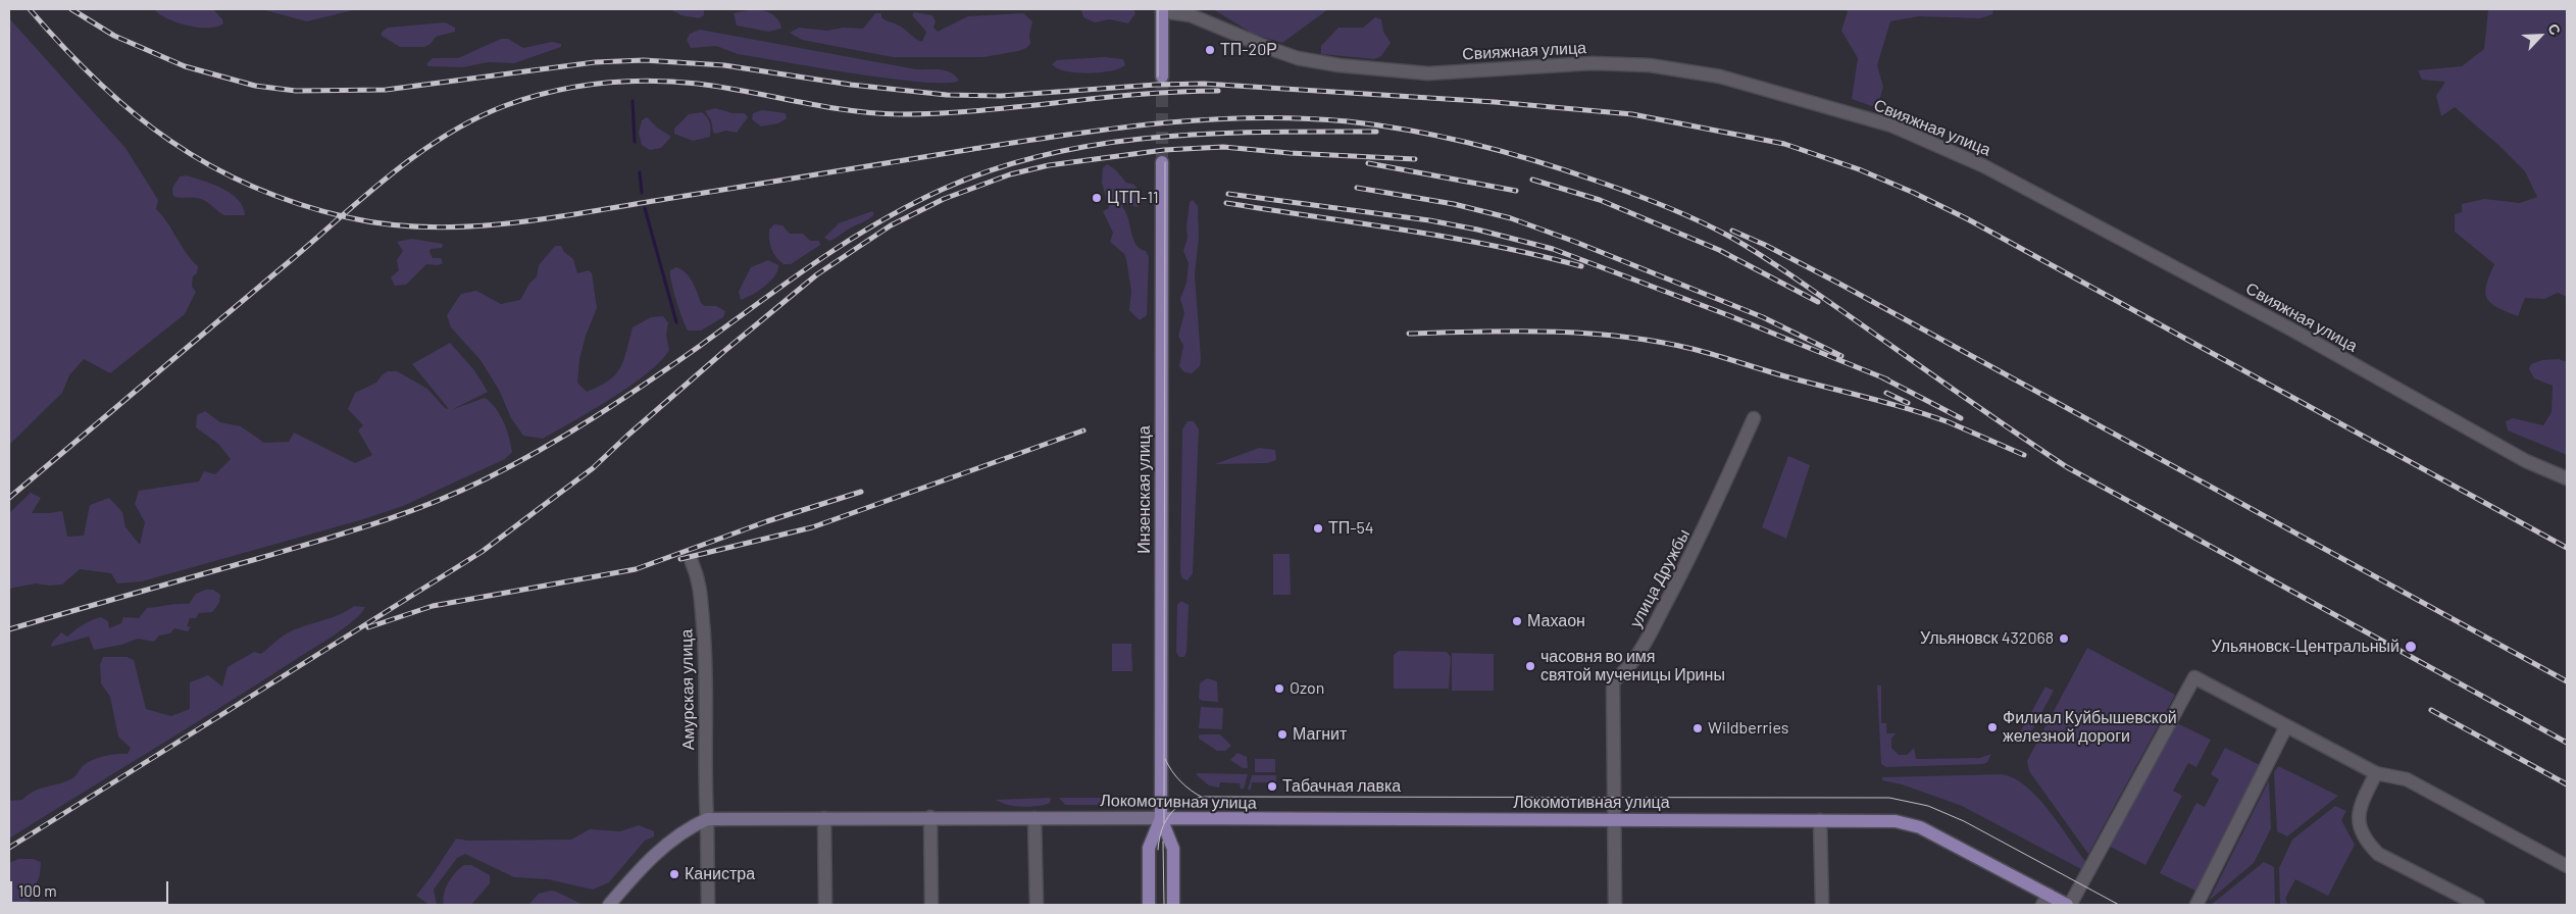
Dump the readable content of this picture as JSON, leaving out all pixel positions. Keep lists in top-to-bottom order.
{
  "streets": {
    "main road": ["Инзенская улица", "Локомотивная улица"],
    "street": ["Свияжная улица", "улица Дружбы", "Амурская улица"]
  },
  "crossings": [
    ["Инзенская улица", "Локомотивная улица"],
    ["улица Дружбы", "Локомотивная улица"],
    ["Амурская улица", "Локомотивная улица"]
  ],
  "places": [
    "ТП-20Р",
    "ЦТП-11",
    "ТП-54",
    "Махаон",
    "Ульяновск 432068",
    "Ульяновск-Центральный",
    "часовня во имя святой мученицы Ирины",
    "Ozon",
    "Филиал Куйбышевской железной дороги",
    "Wildberries",
    "Магнит",
    "Табачная лавка",
    "Канистра"
  ],
  "scale_bar": "100 m",
  "north": "top right"
}
